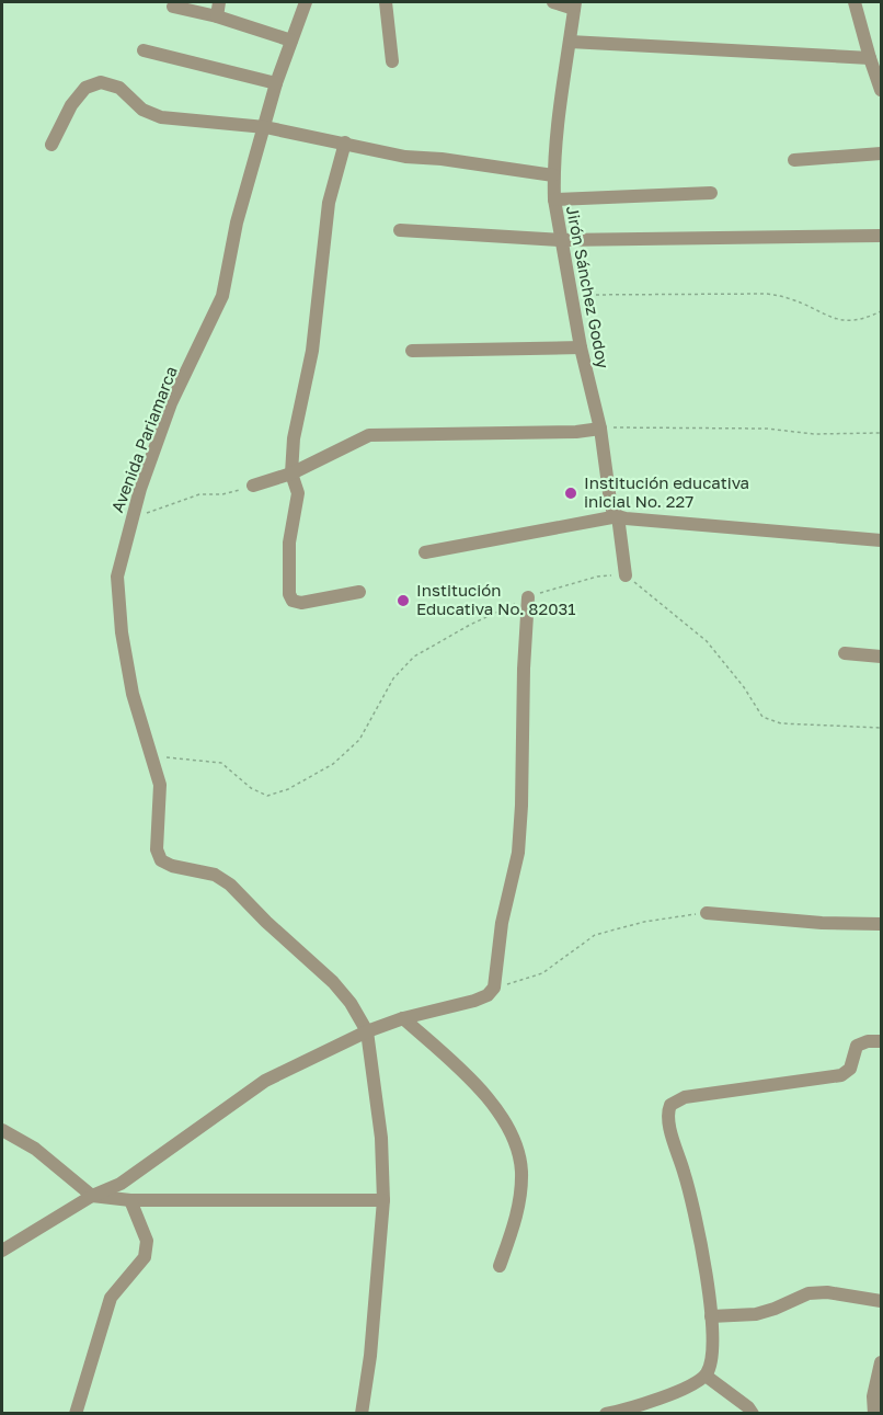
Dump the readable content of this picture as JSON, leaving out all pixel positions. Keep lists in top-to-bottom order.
{
  "streets": {
    "street": ["Jirón Sánchez Godoy", "Avenida Pariamarca"]
  },
  "places": ["Institución educativa inicial No. 227", "Institución Educativa No. 82031"]
}
